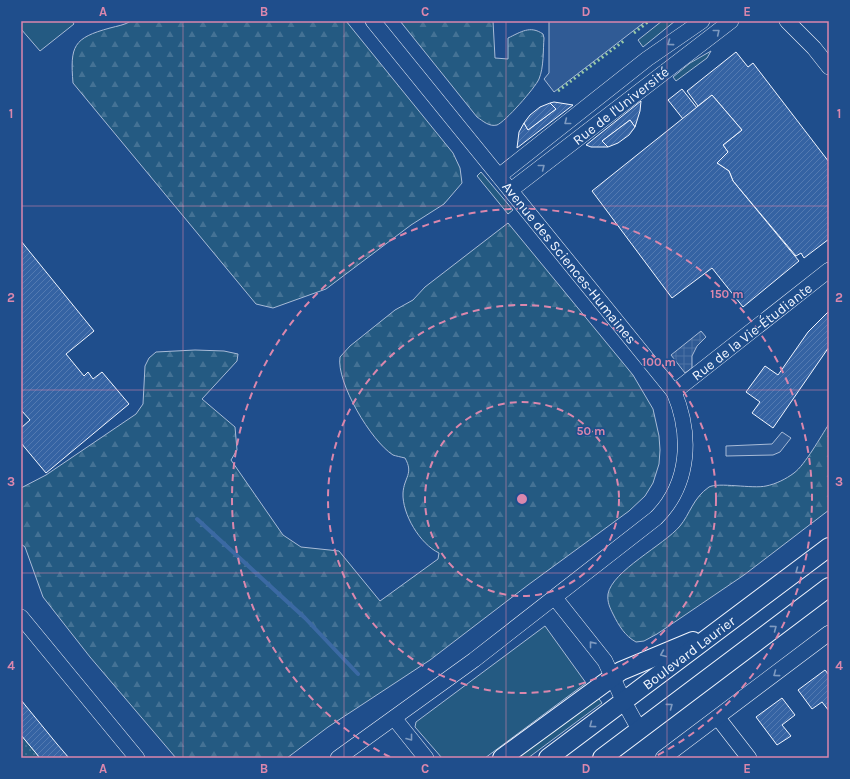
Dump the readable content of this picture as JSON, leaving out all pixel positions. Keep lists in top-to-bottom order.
{
  "streets": {
    "main road": ["Boulevard Laurier"],
    "street": ["Rue de l'Université", "Avenue des Sciences-Humaines", "Rue de la Vie-Étudiante"]
  },
  "crossings": [
    ["Rue de l'Université", "Avenue des Sciences-Humaines"],
    ["Avenue des Sciences-Humaines", "Rue de la Vie-Étudiante"]
  ],
  "grid": {
    "columns": [
      "A",
      "B",
      "C",
      "D",
      "E"
    ],
    "rows": [
      "1",
      "2",
      "3",
      "4"
    ]
  },
  "rings": ["150 m", "100 m", "50 m"]
}
